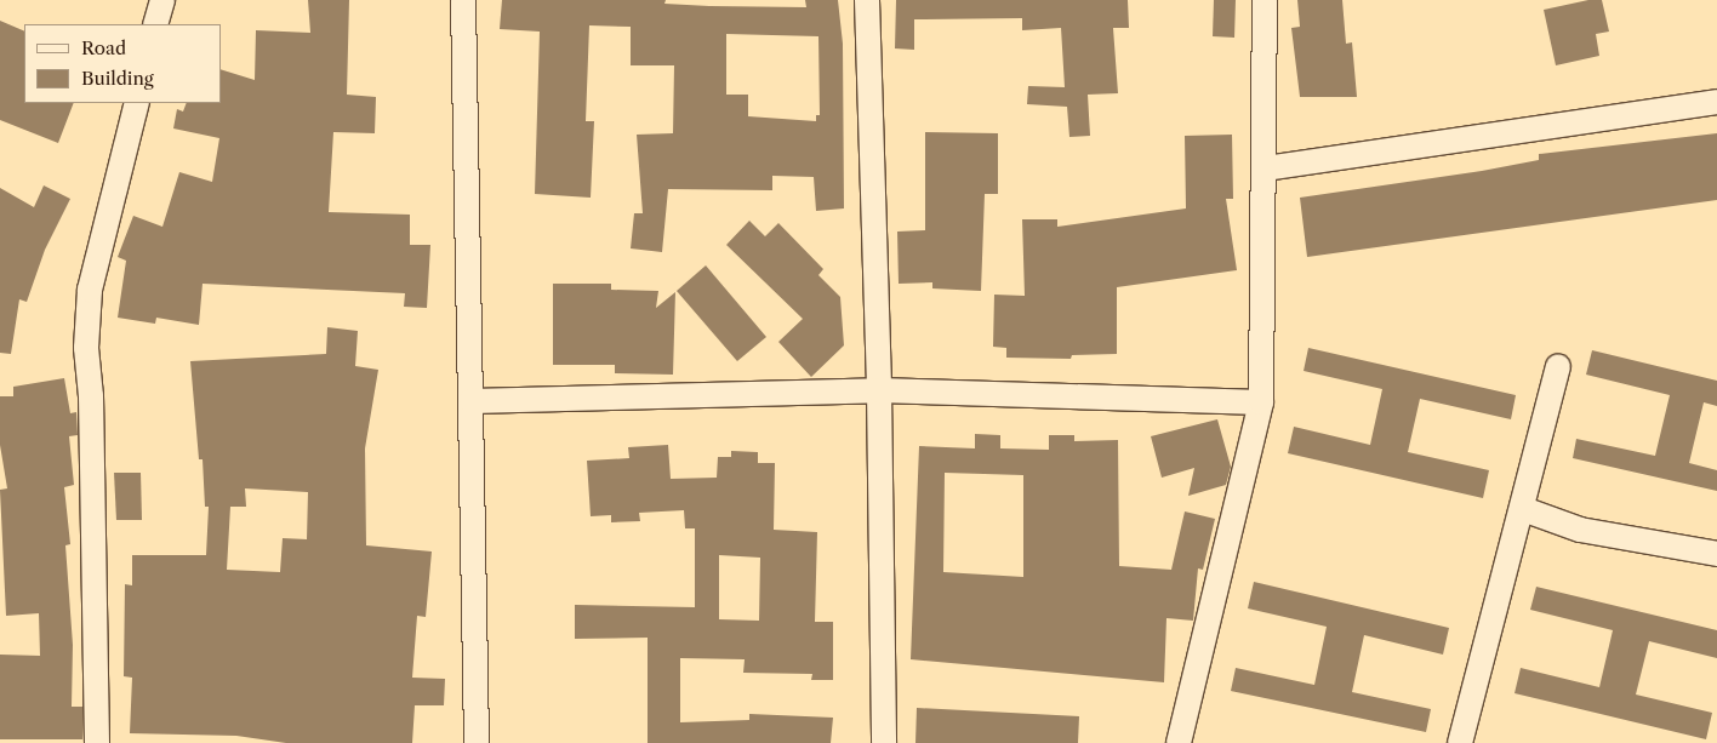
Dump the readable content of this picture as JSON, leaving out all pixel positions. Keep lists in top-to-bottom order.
{
  "legend": ["Road", "Building"]
}
